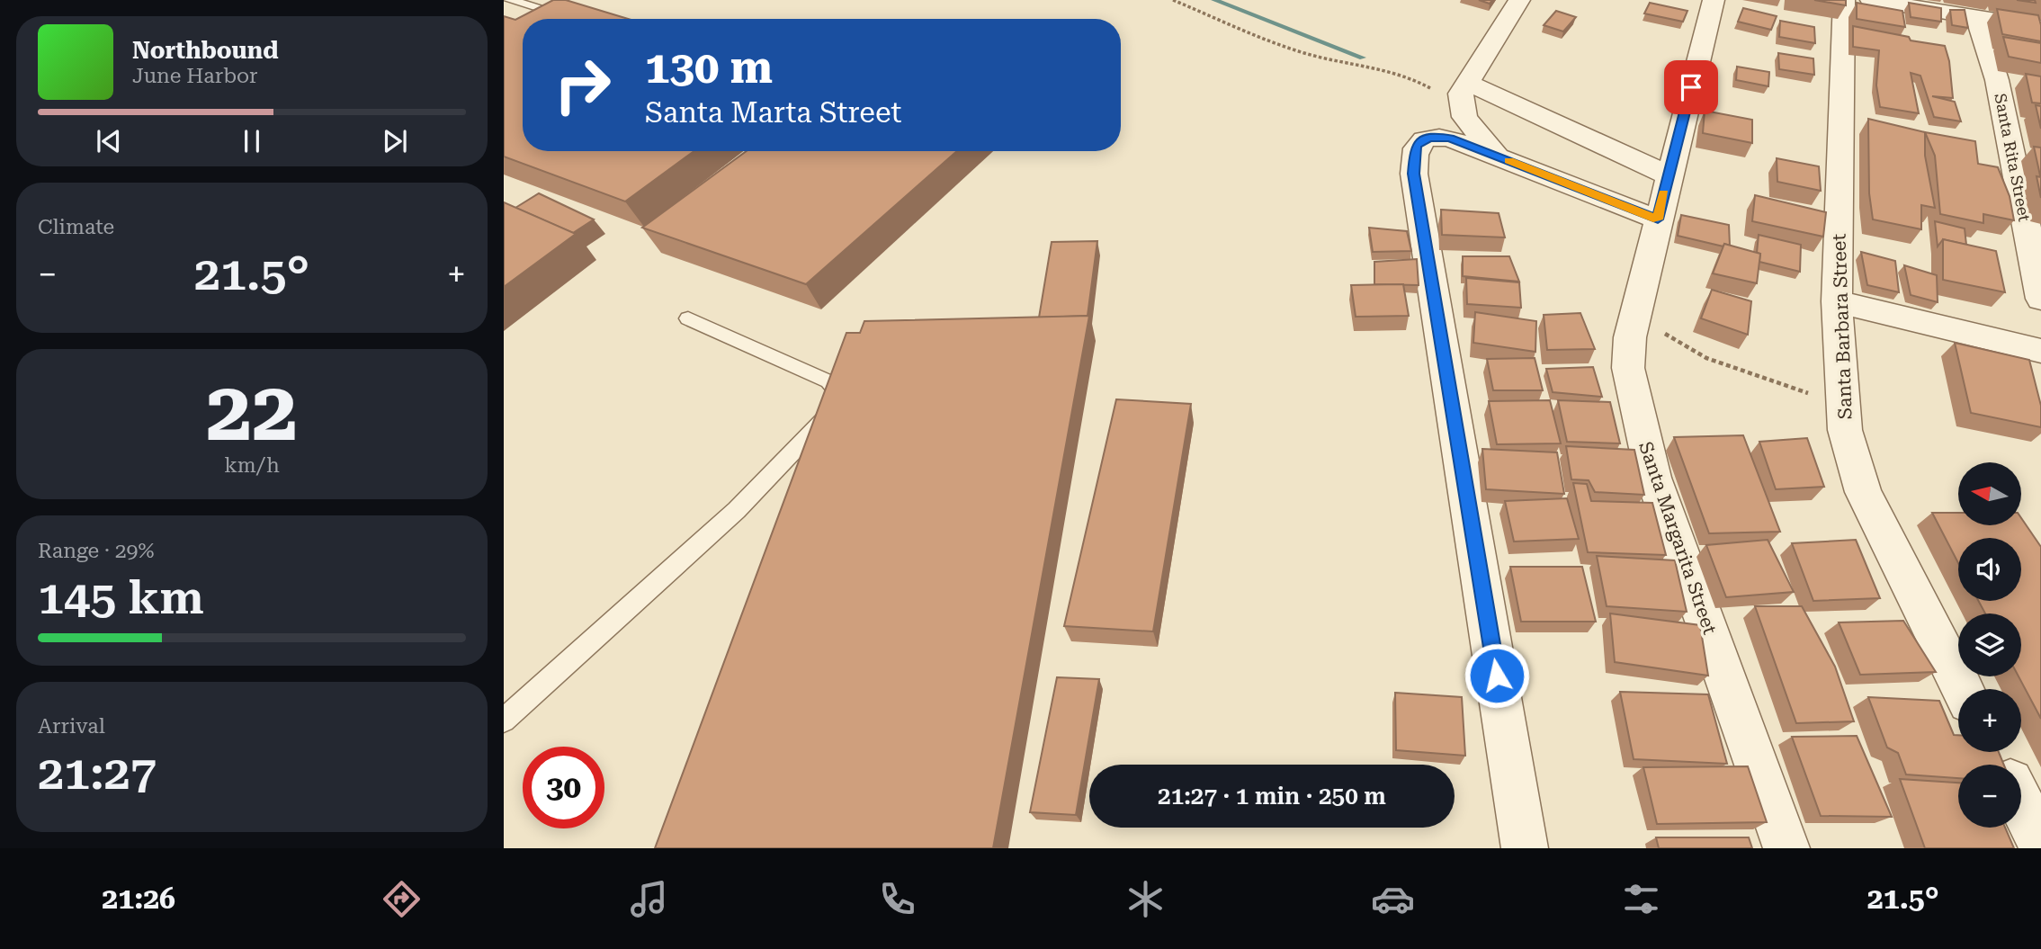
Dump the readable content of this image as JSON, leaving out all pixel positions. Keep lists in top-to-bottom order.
{
  "streets": {
    "street": ["Santa Rita Street", "Santa Barbara Street", "Santa Margarita Street"]
  },
  "north": "left",
  "page": {
    "turn": ["130 m", "Santa Marta Street"],
    "song": ["Northbound", "June Harbor"],
    "tile": [
      "Climate",
      ["22", "km/h"],
      ["Range · 29%", "145 km"],
      ["Arrival", "21:27"]
    ],
    "heat": ["−", "21.5°", "+"],
    "map_buttons": ["+", "−"],
    "limit": "30",
    "trip": "21:27 · 1 min · 250 m",
    "tabs": ["21:26", "21.5°"]
  }
}
